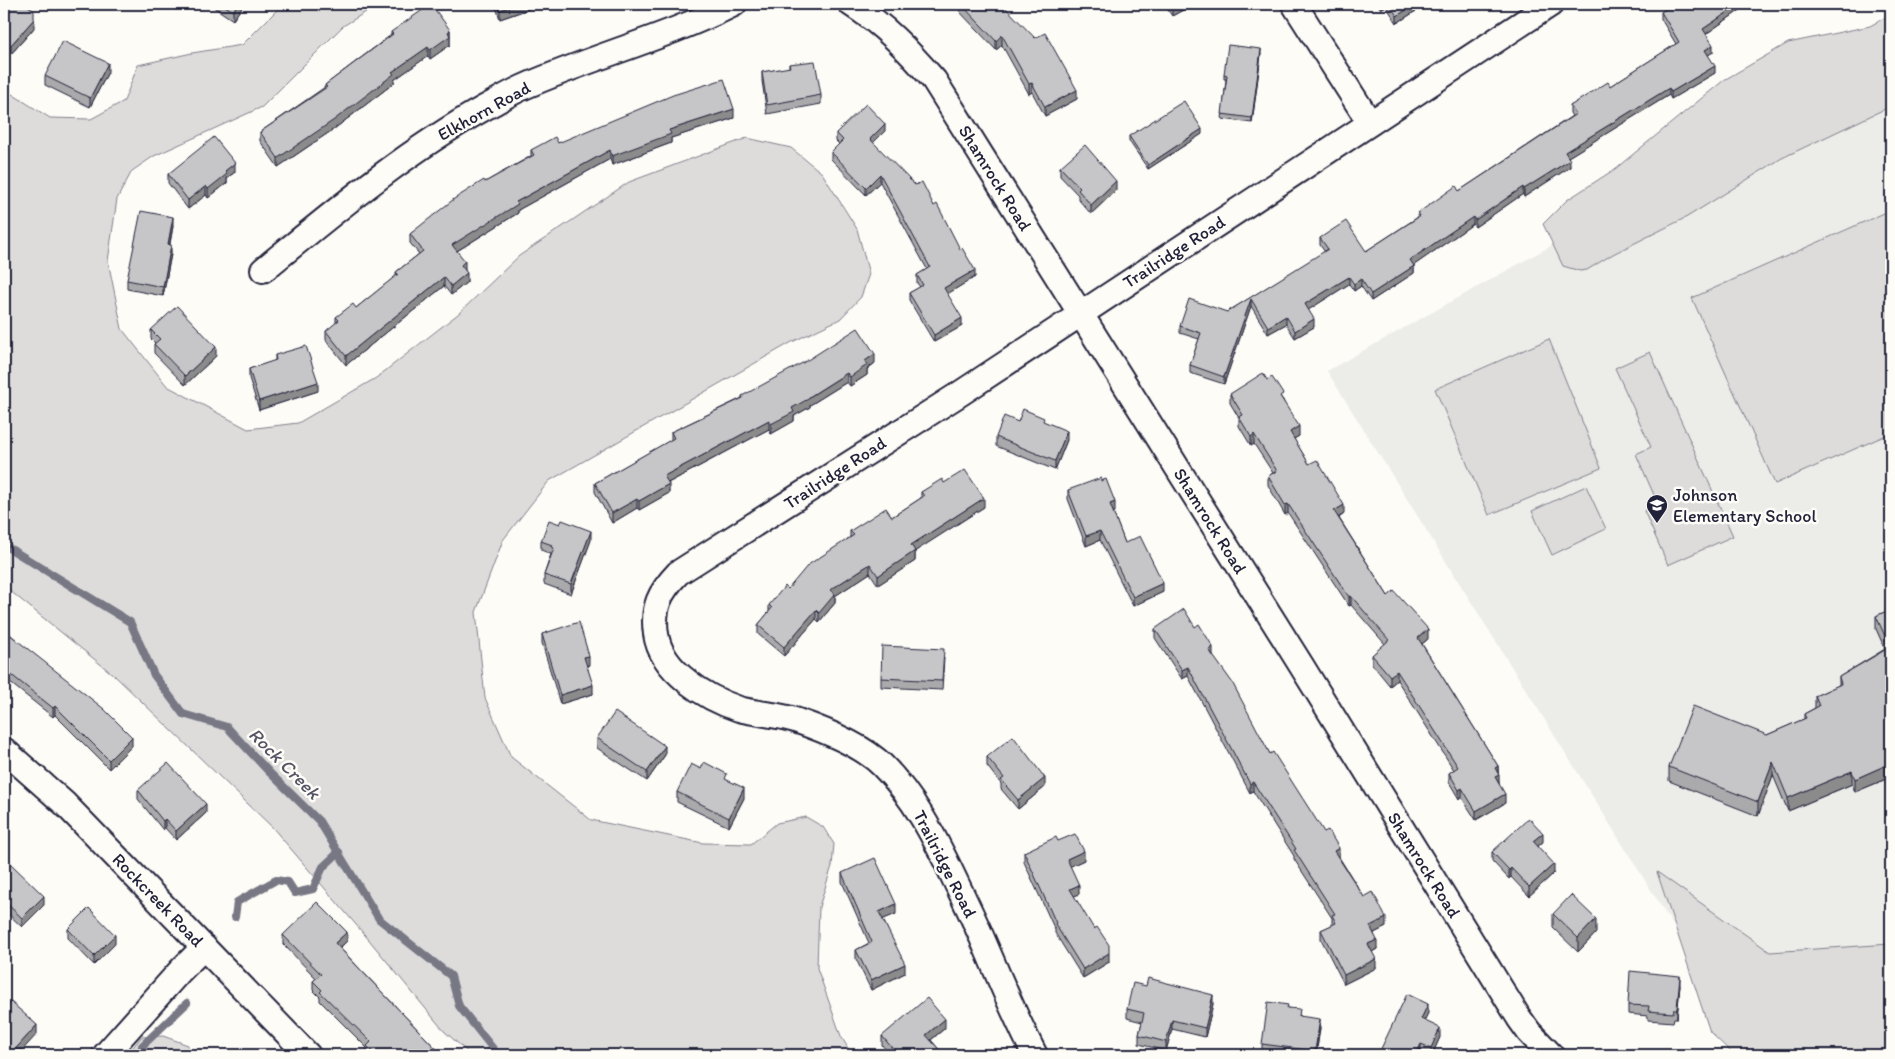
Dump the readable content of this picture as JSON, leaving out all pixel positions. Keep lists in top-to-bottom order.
{
  "streets": {
    "street": [
      "Elkhorn Road",
      "Shamrock Road",
      "Trailridge Road",
      "Rockcreek Road"
    ]
  },
  "crossings": [
    ["Shamrock Road", "Trailridge Road"]
  ],
  "water": ["Rock Creek"],
  "places": {
    "school or university": ["Johnson Elementary School"]
  }
}
